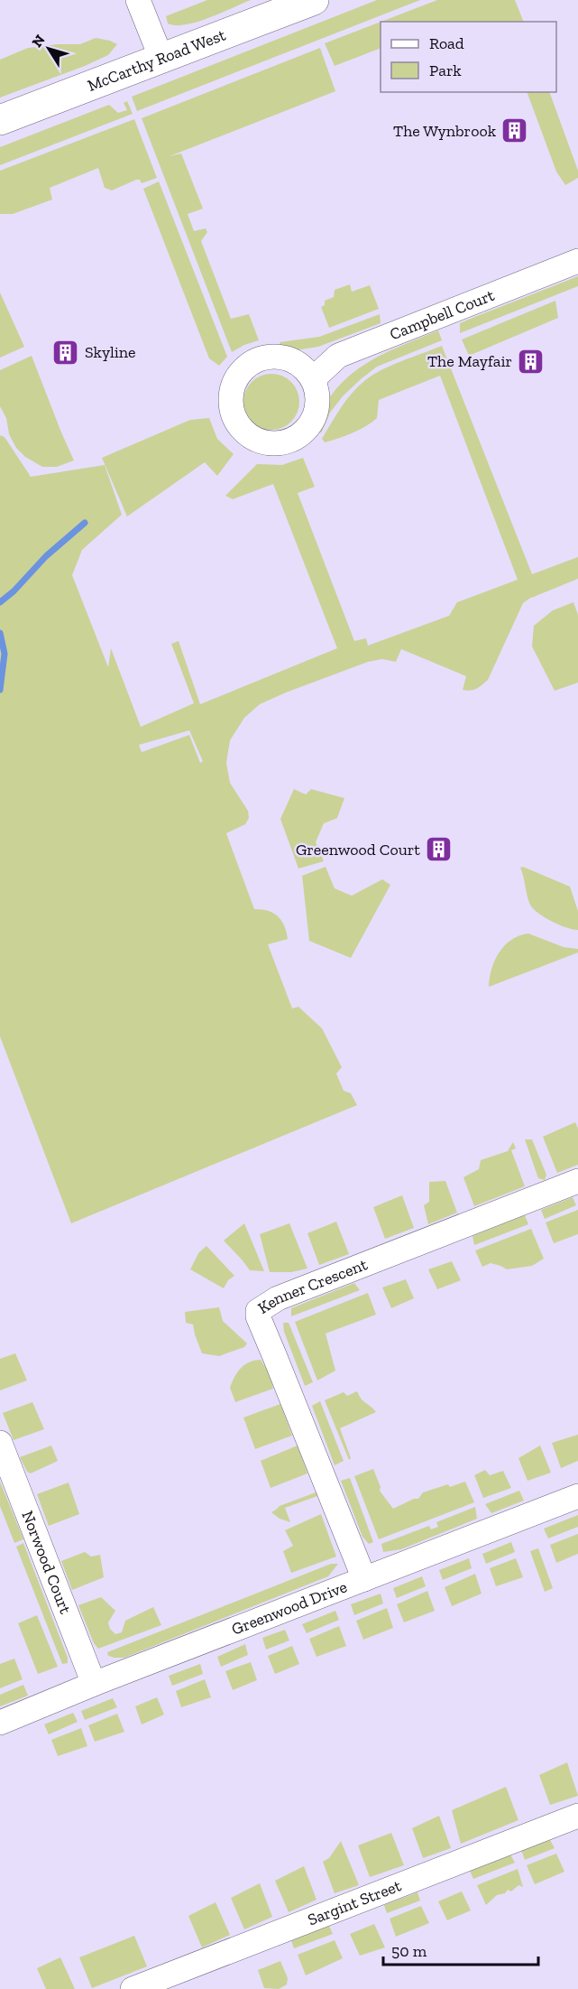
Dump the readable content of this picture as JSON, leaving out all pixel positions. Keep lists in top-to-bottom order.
{
  "streets": {
    "street": [
      "McCarthy Road West",
      "Campbell Court",
      "Kenner Crescent",
      "Norwood Court",
      "Greenwood Drive",
      "Sargint Street"
    ]
  },
  "crossings": [
    ["Kenner Crescent", "Greenwood Drive"],
    ["Norwood Court", "Greenwood Drive"]
  ],
  "places": {
    "building": [
      "The Wynbrook",
      "Skyline",
      "The Mayfair",
      "Greenwood Court"
    ]
  },
  "legend": ["Road", "Park"],
  "scale_bar": "50 m",
  "north": "top left"
}
